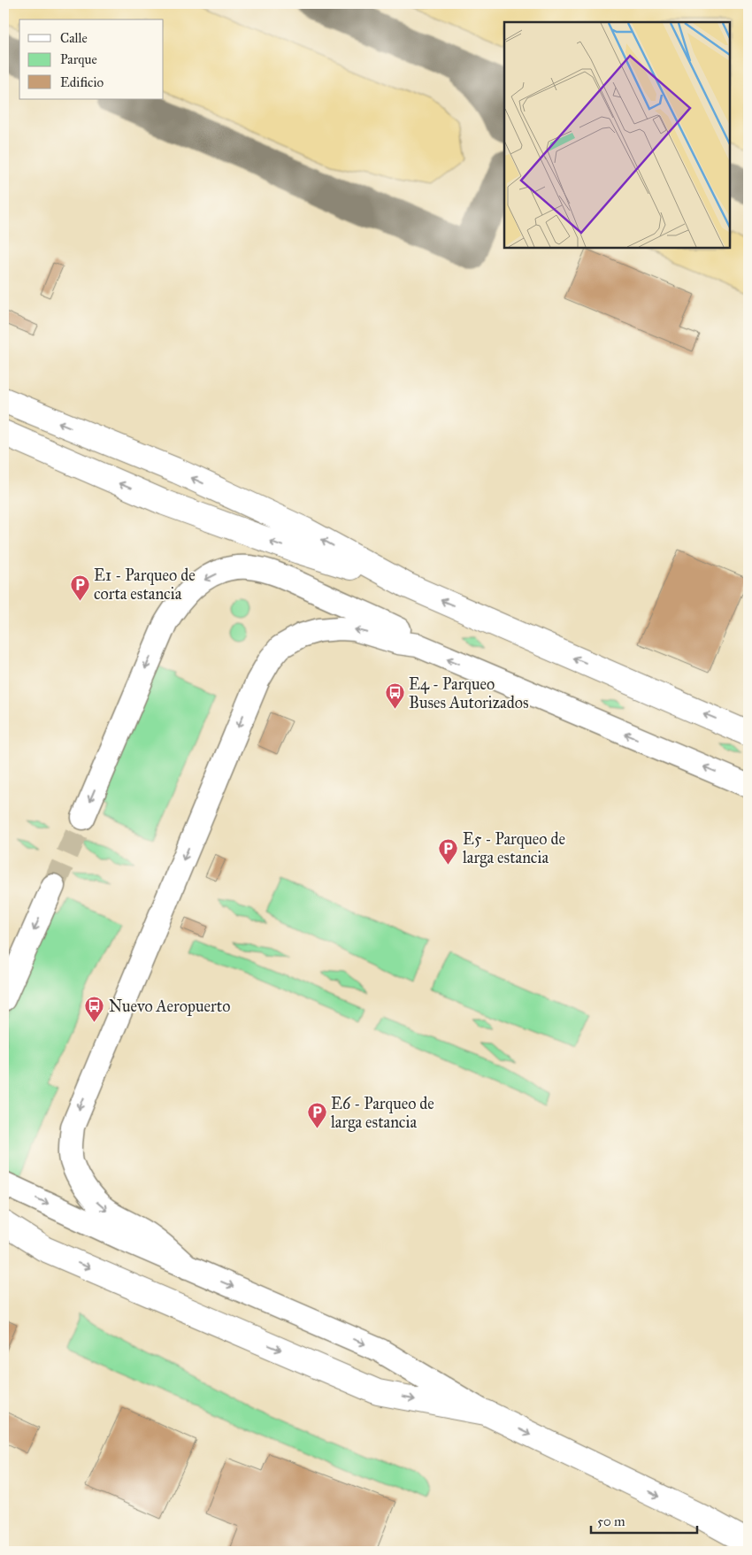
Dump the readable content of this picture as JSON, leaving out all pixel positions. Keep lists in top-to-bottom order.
{
  "places": {
    "parking": ["E1 - Parqueo de corta estancia", "E5 - Parqueo de larga estancia", "E6 - Parqueo de larga estancia"],
    "bus stop": ["E4 - Parqueo Buses Autorizados", "Nuevo Aeropuerto"]
  },
  "legend": ["Calle", "Parque", "Edificio"],
  "scale_bar": "50 m"
}
